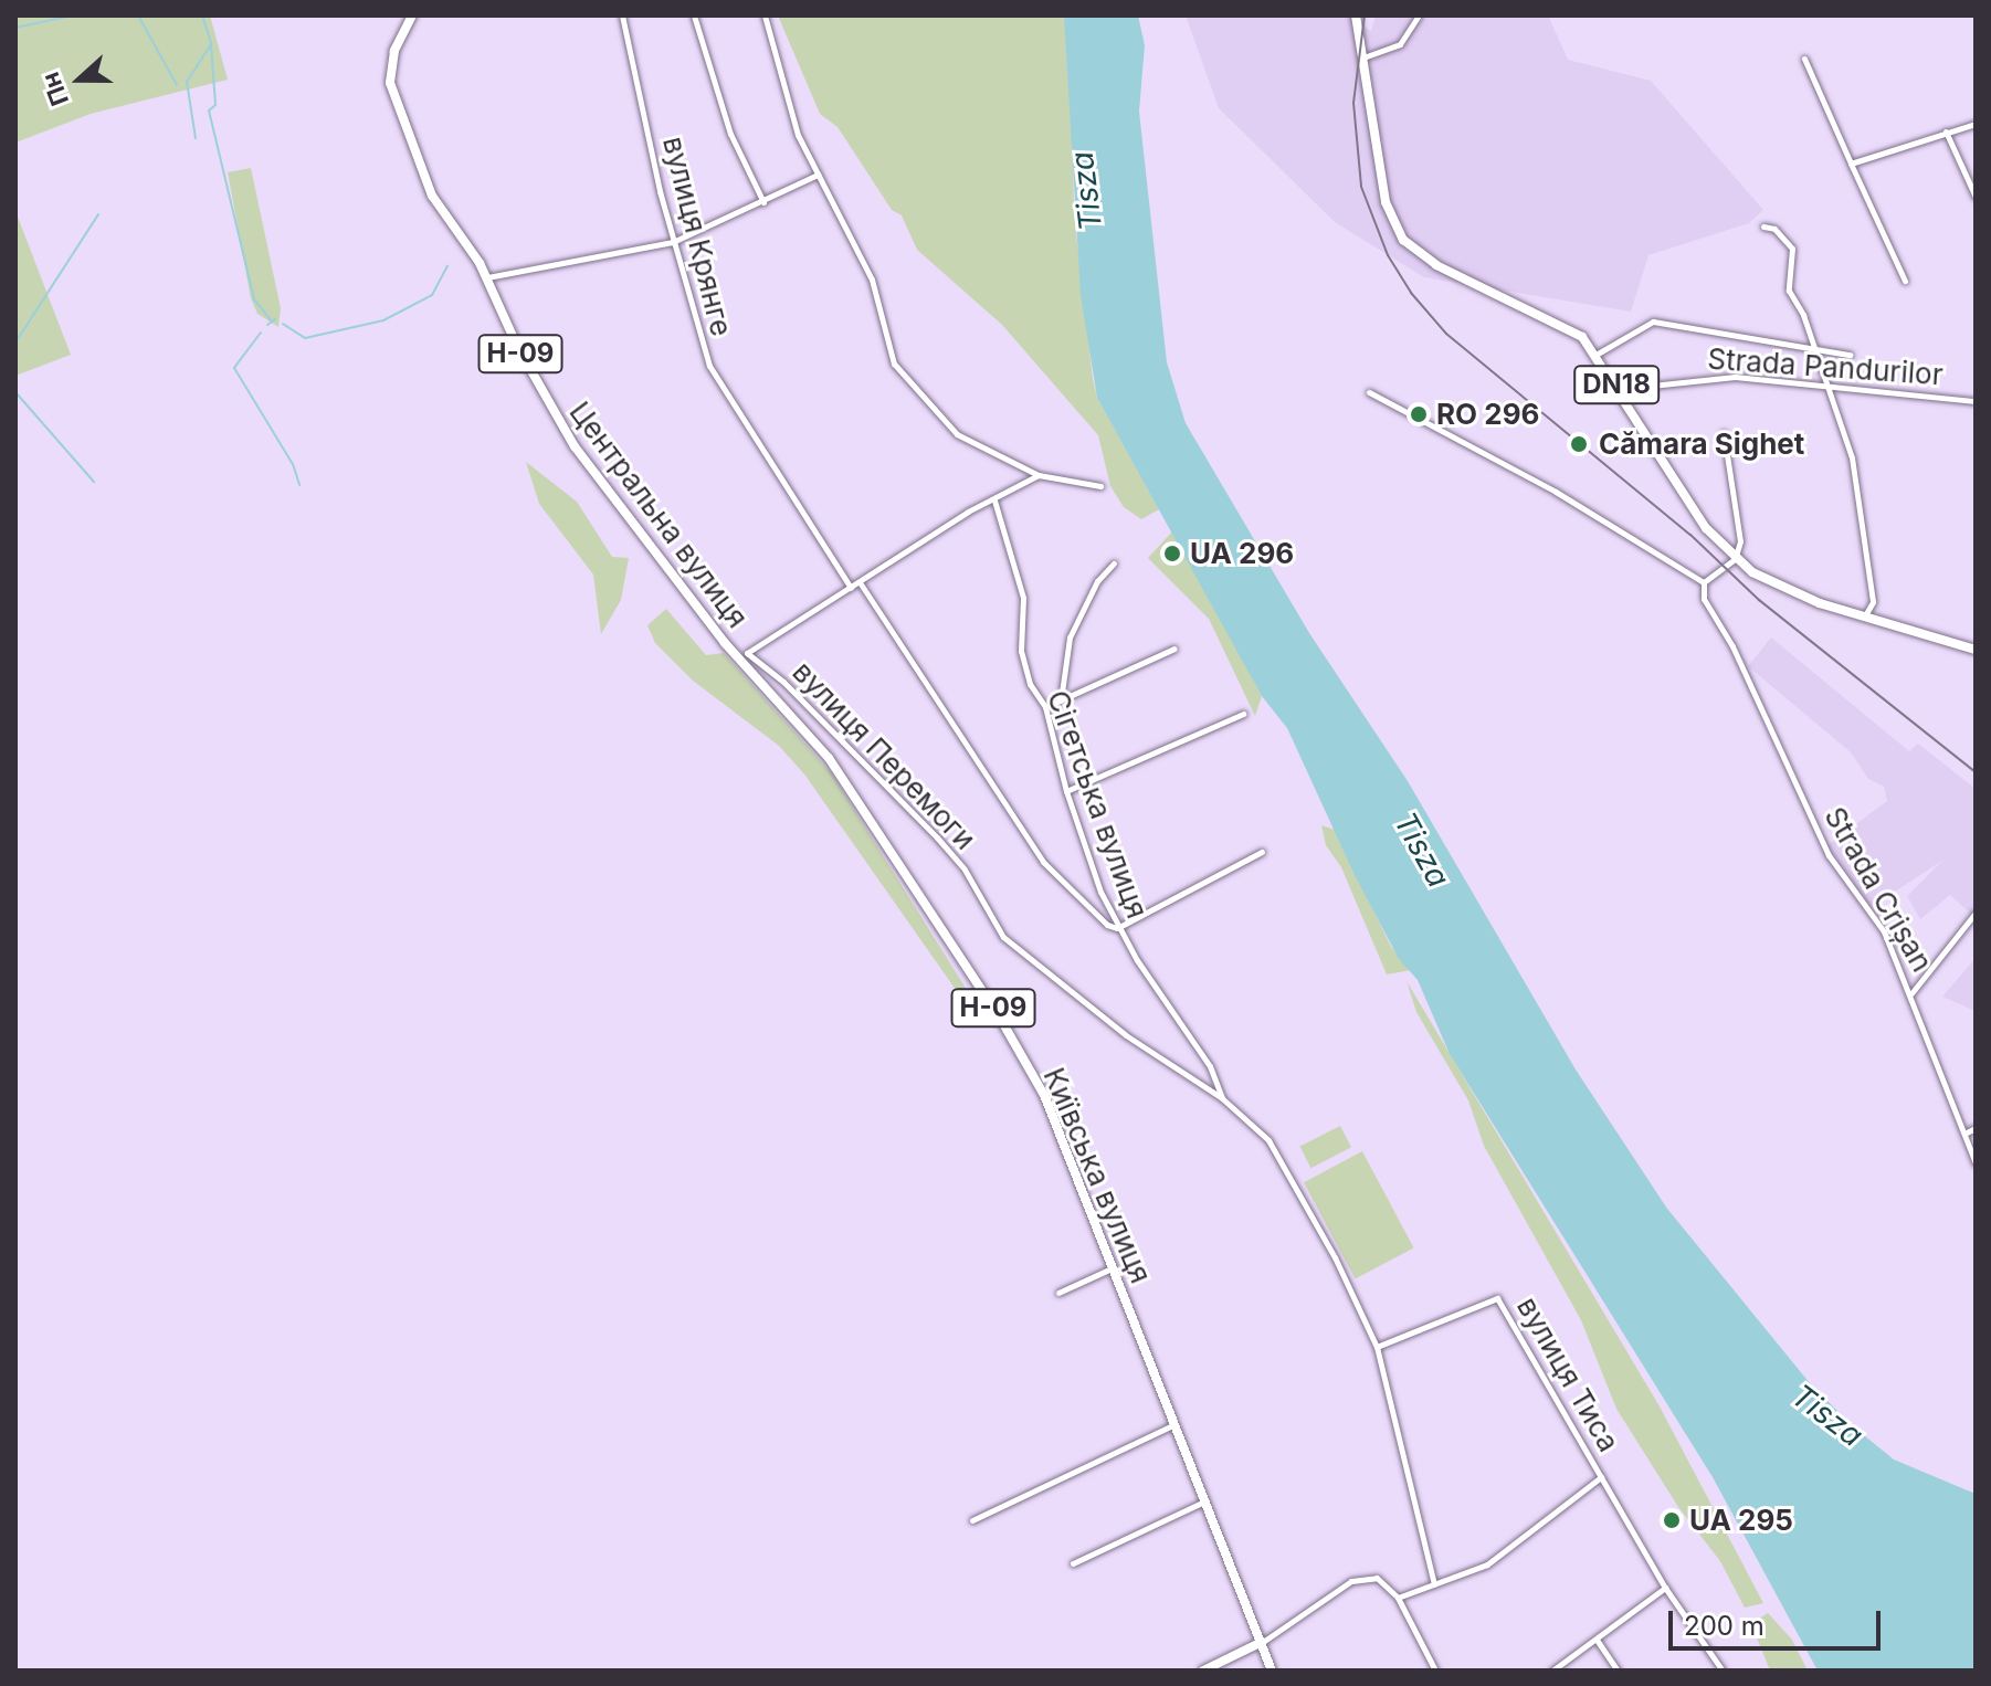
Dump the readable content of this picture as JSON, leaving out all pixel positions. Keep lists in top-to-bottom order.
{
  "streets": {
    "main road": [
      "Н-09",
      "DN18",
      "Центральна вулиця",
      "Київська вулиця"
    ],
    "street": [
      "вулиця Крянге",
      "Strada Pandurilor",
      "вулиця Перемоги",
      "Сігетська вулиця",
      "Strada Crișan",
      "вулиця Тиса"
    ]
  },
  "crossings": [
    ["Strada Pandurilor", "DN18"],
    ["Центральна вулиця", "вулиця Перемоги"],
    ["Центральна вулиця", "Київська вулиця"],
    ["вулиця Перемоги", "Сігетська вулиця"],
    ["вулиця Перемоги", "Київська вулиця"]
  ],
  "water": ["Tisza"],
  "places": [
    "RO 296",
    "Cămara Sighet",
    "UA 296",
    "UA 295"
  ],
  "scale_bar": "200 m",
  "north": "left"
}
